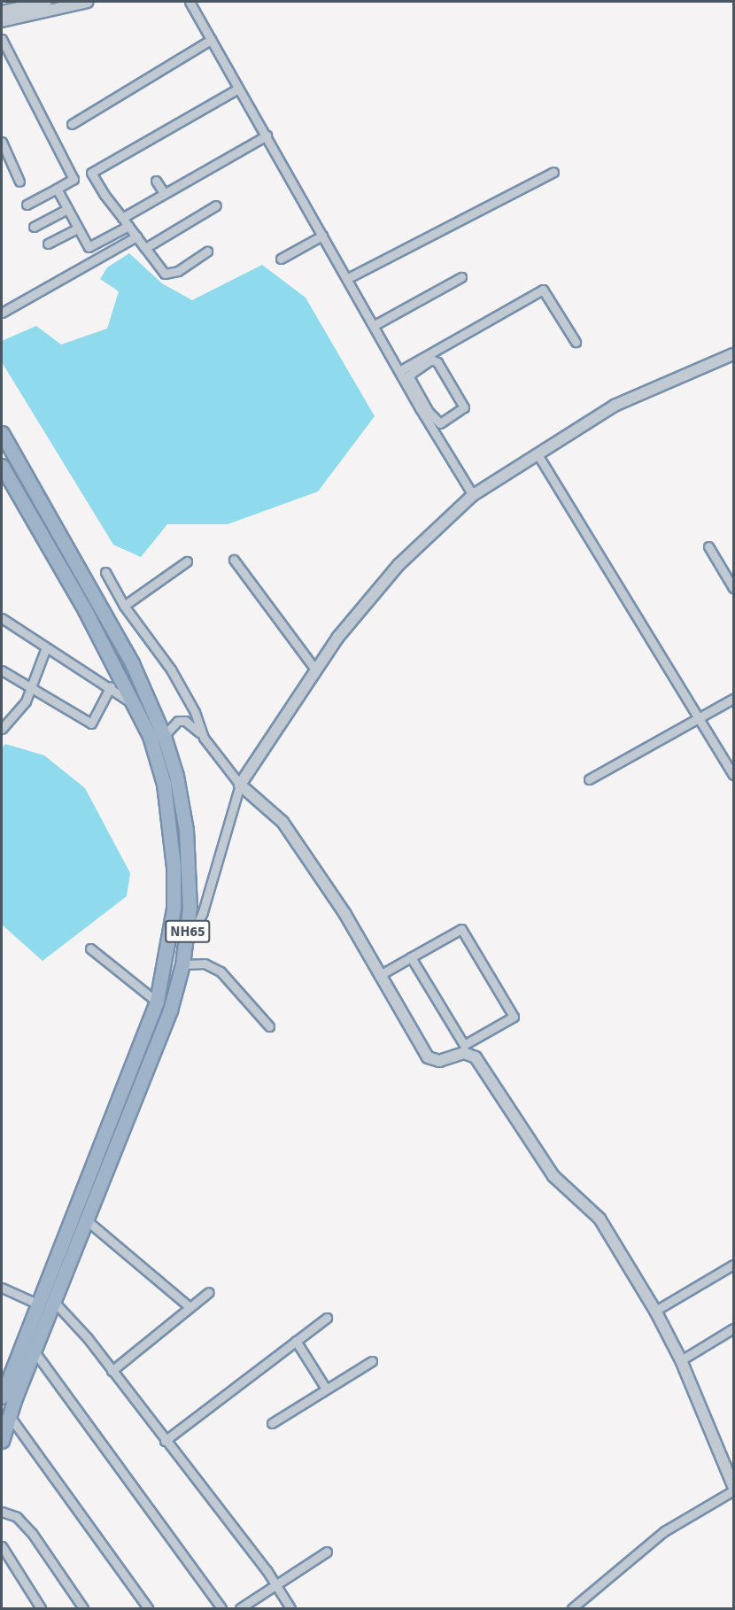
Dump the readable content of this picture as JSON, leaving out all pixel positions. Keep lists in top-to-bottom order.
{
  "streets": {
    "highway": ["NH65"]
  }
}
